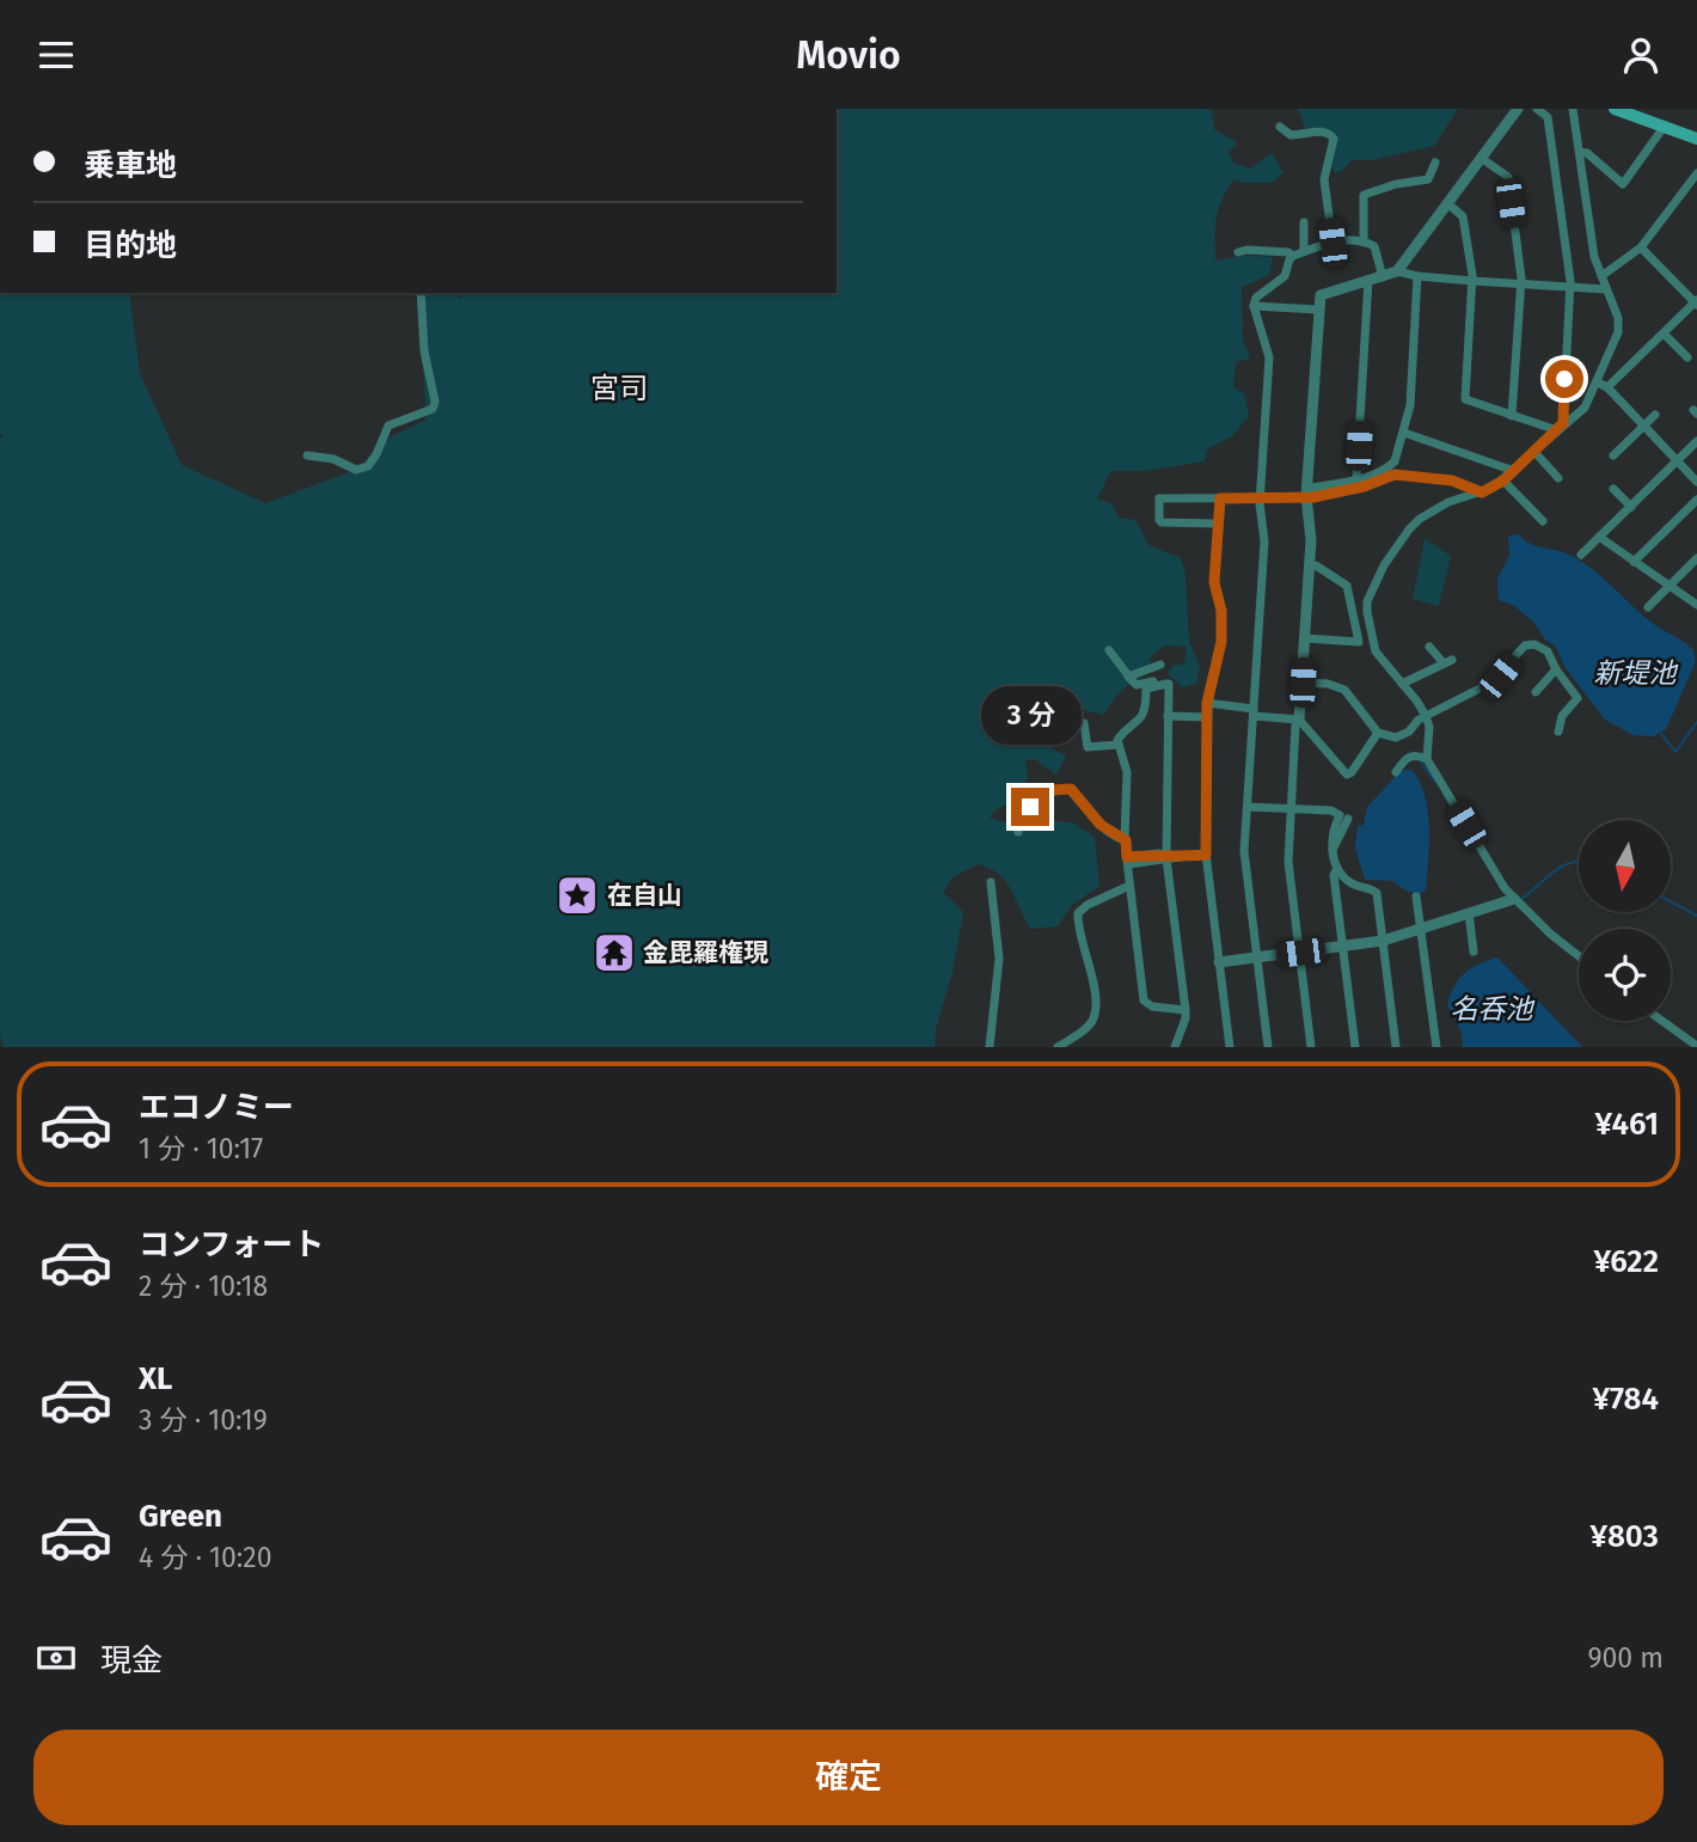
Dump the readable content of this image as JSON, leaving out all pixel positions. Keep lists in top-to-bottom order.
{
  "districts": ["宮司"],
  "water": ["新堤池", "名呑池"],
  "places": {
    "place": ["在自山"],
    "temple": ["金毘羅権現"]
  },
  "north": "bottom",
  "page": {
    "header": "Movio",
    "banner": ["乗車地", "目的地"],
    "bubble": "3 分",
    "list": [
      {
        "name": "エコノミー",
        "note": "1 分 · 10:17",
        "value": "¥461"
      },
      {
        "name": "コンフォート",
        "note": "2 分 · 10:18",
        "value": "¥622"
      },
      {
        "name": "XL",
        "note": "3 分 · 10:19",
        "value": "¥784"
      },
      {
        "name": "Green",
        "note": "4 分 · 10:20",
        "value": "¥803"
      }
    ],
    "pay": ["現金", "900 m"],
    "buttons": "確定"
  }
}
